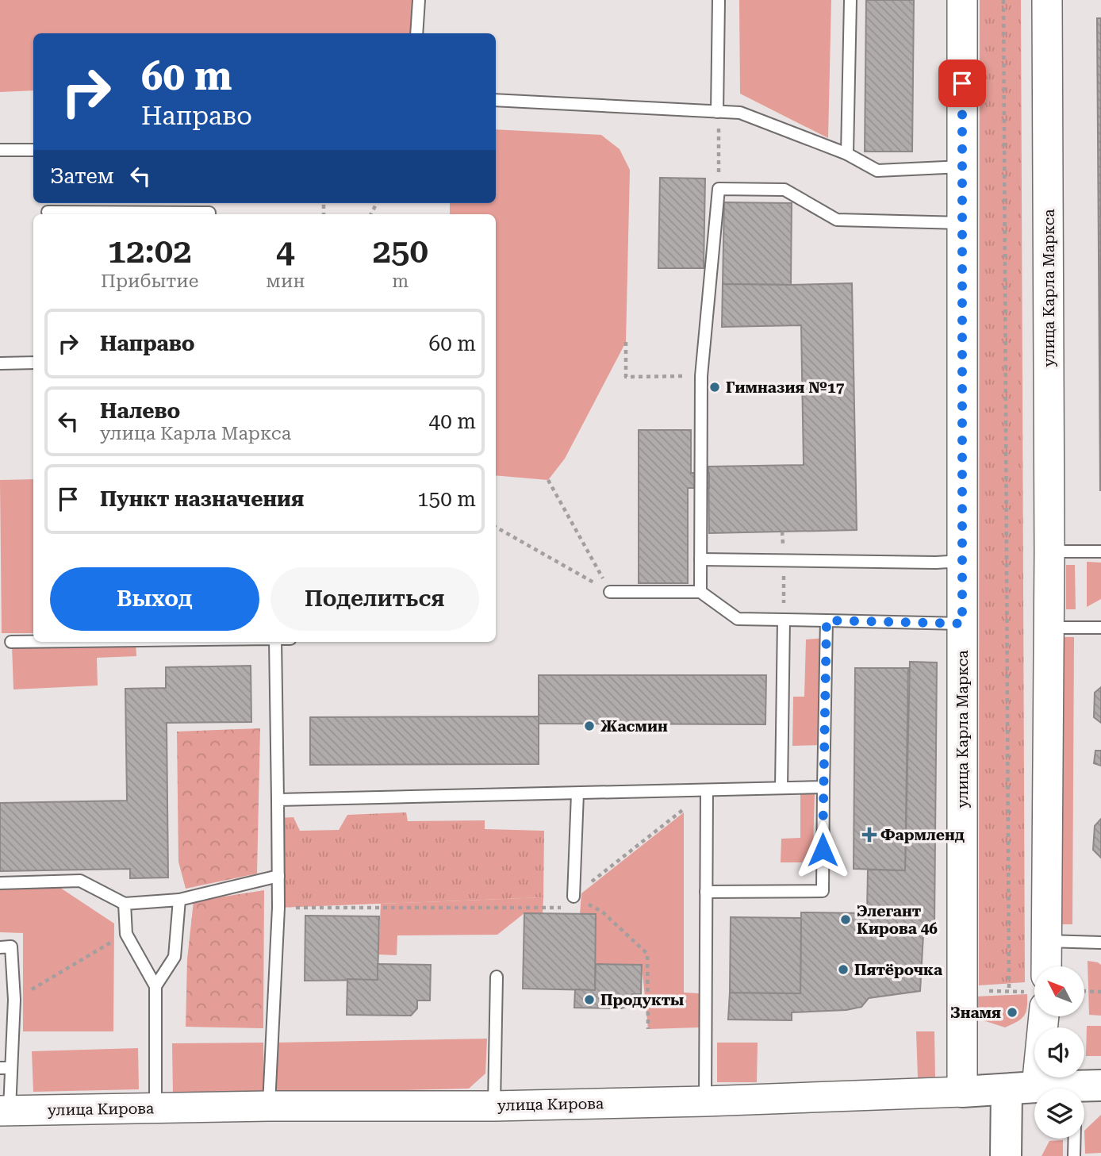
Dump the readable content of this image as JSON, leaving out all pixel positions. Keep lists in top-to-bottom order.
{
  "streets": {
    "main road": ["улица Кирова"],
    "street": ["улица Карла Маркса"]
  },
  "crossings": [
    ["улица Карла Маркса", "улица Кирова"]
  ],
  "places": {
    "other": [
      "Гимназия №17",
      "Жасмин",
      "Элегант Кирова 46",
      "Пятёрочка",
      "Продукты",
      "Знамя"
    ],
    "health": ["Фармленд"]
  },
  "north": "top left",
  "page": {
    "turn": ["60 m", "Направо"],
    "then": "Затем",
    "eta": [
      "12:02",
      "Прибытие",
      "4",
      "мин",
      "250",
      "m"
    ],
    "list": [
      {
        "name": "Направо",
        "value": "60 m"
      },
      {
        "name": "Налево",
        "note": "улица Карла Маркса",
        "value": "40 m"
      },
      {
        "name": "Пункт назначения",
        "value": "150 m"
      }
    ],
    "buttons": ["Выход", "Поделиться"]
  }
}
